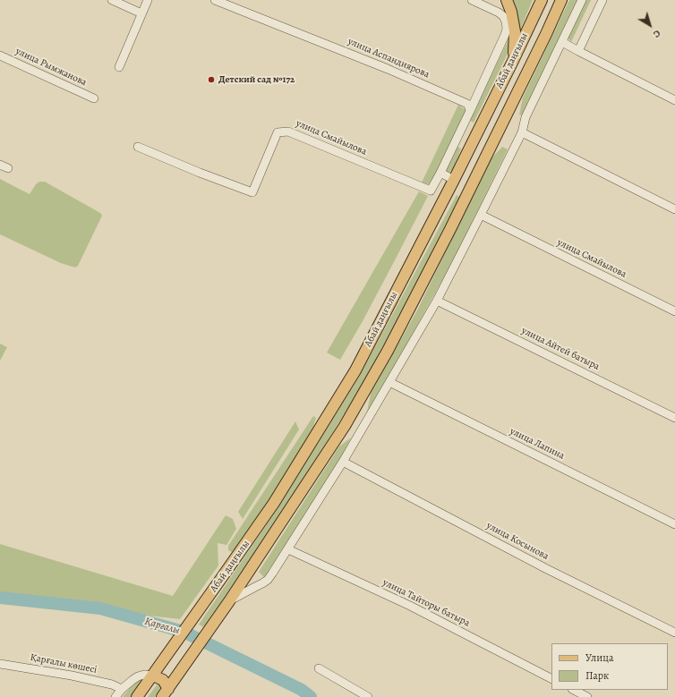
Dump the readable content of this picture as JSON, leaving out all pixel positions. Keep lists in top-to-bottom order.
{
  "streets": {
    "main road": ["Абай даңғылы"],
    "street": [
      "улица Аспандиярова",
      "улица Рымжанова",
      "улица Смайылова",
      "улица Айтей батыра",
      "улица Лапина",
      "улица Косынова",
      "улица Тайторы батыра",
      "Қарғалы көшесі"
    ]
  },
  "water": ["Қарғалы"],
  "places": ["Детский сад №172"],
  "legend": ["Улица", "Парк"],
  "north": "bottom right"
}
